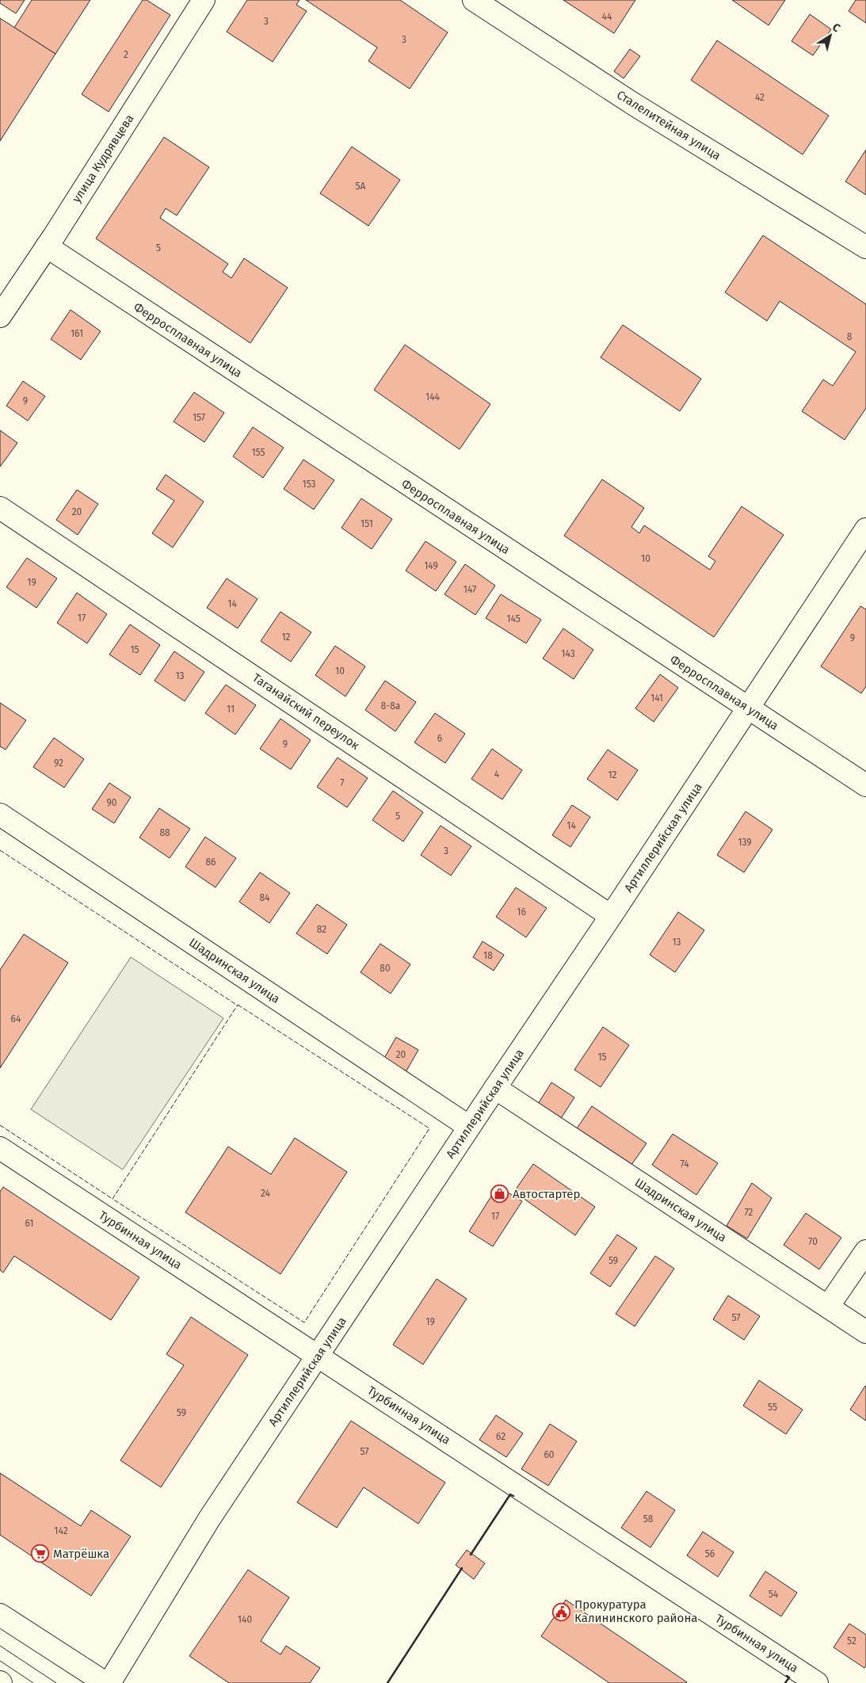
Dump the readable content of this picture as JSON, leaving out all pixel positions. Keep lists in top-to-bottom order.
{
  "streets": {
    "street": [
      "Сталелитейная улица",
      "улица Кудрявцева",
      "Ферросплавная улица",
      "Таганайский переулок",
      "Артиллерийская улица",
      "Шадринская улица",
      "Турбинная улица"
    ]
  },
  "crossings": [
    ["улица Кудрявцева", "Ферросплавная улица"],
    ["Ферросплавная улица", "Артиллерийская улица"],
    ["Таганайский переулок", "Артиллерийская улица"],
    ["Артиллерийская улица", "Шадринская улица"],
    ["Артиллерийская улица", "Турбинная улица"]
  ],
  "places": {
    "shop": ["Автостартер"],
    "supermarket": ["Матрёшка"],
    "public building": ["Прокуратура Калининского района"]
  },
  "house_numbers": [
    "44",
    "3",
    "3",
    "2",
    "42",
    "5А",
    "5",
    "161",
    "8",
    "144",
    "9",
    "157",
    "155",
    "153",
    "20",
    "151",
    "10",
    "149",
    "19",
    "147",
    "14",
    "17",
    "145",
    "12",
    "9",
    "15",
    "143",
    "10",
    "13",
    "141",
    "8-8а",
    "11",
    "6",
    "9",
    "92",
    "4",
    "12",
    "7",
    "90",
    "5",
    "14",
    "88",
    "139",
    "3",
    "86",
    "84",
    "16",
    "82",
    "13",
    "18",
    "80",
    "64",
    "20",
    "15",
    "74",
    "24",
    "72",
    "17",
    "61",
    "70",
    "59",
    "57",
    "19",
    "55",
    "59",
    "62",
    "57",
    "60",
    "58",
    "142",
    "56",
    "54",
    "140",
    "52"
  ],
  "north": "top right"
}
